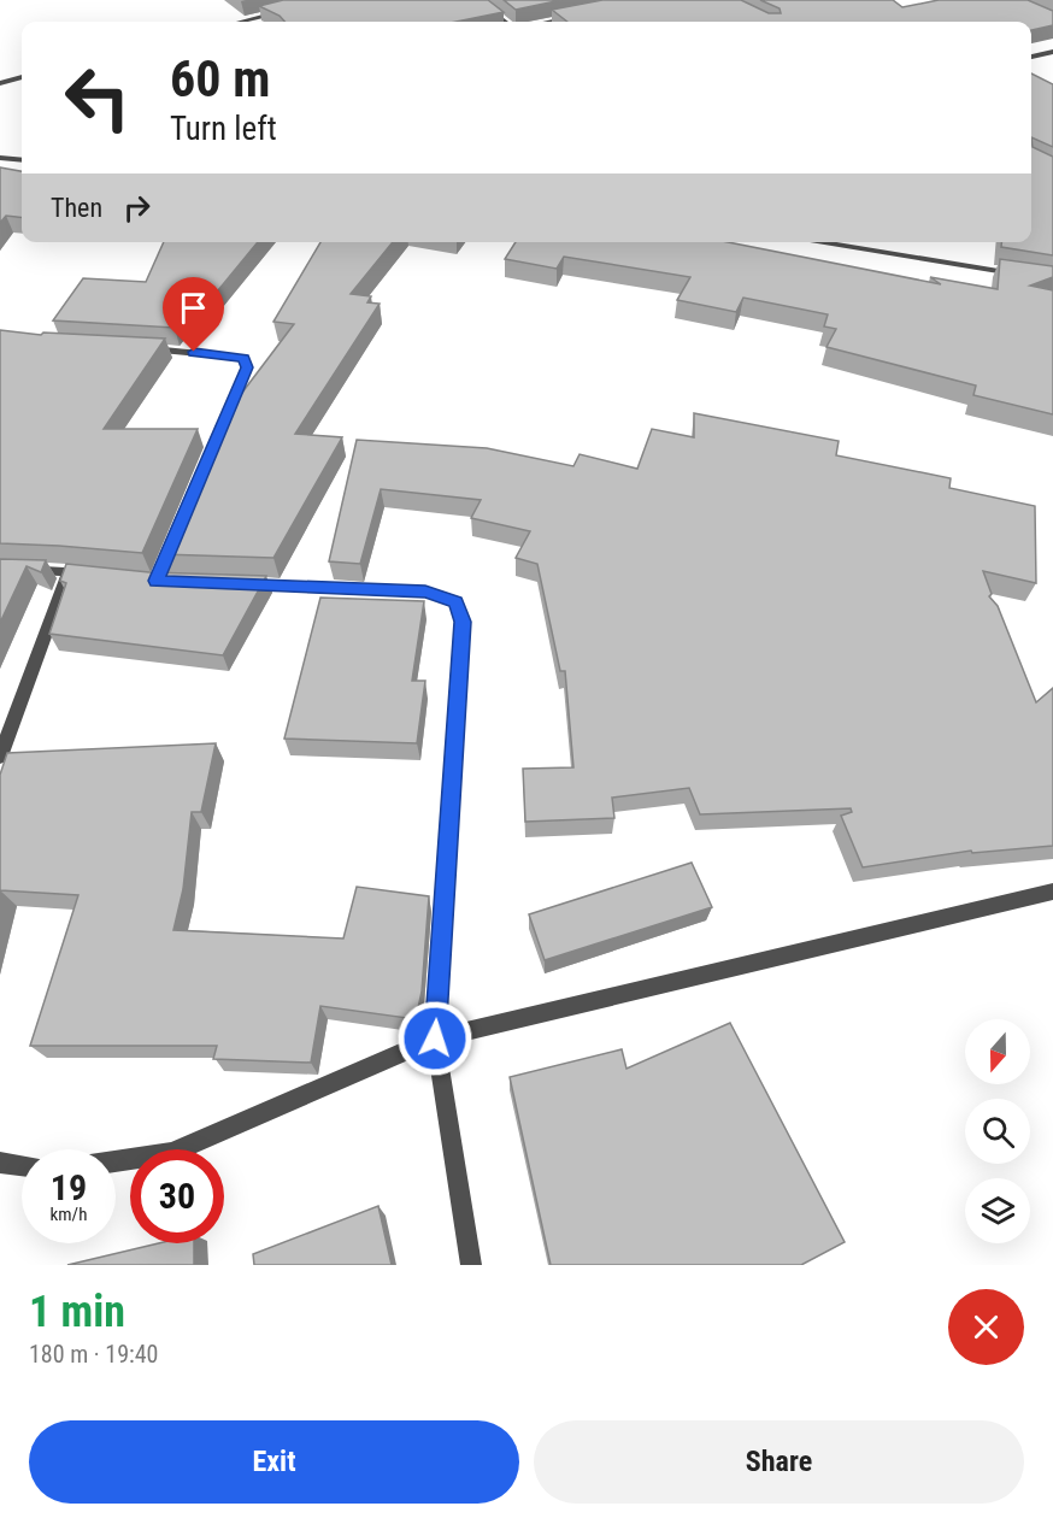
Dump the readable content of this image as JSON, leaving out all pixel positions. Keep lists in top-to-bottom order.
{
  "north": "bottom",
  "page": {
    "turn": ["60 m", "Turn left"],
    "then": "Then",
    "speed": "19 km/h",
    "limit": "30",
    "heading": ["1 min", "180 m · 19:40"],
    "buttons": ["Exit", "Share"]
  }
}
